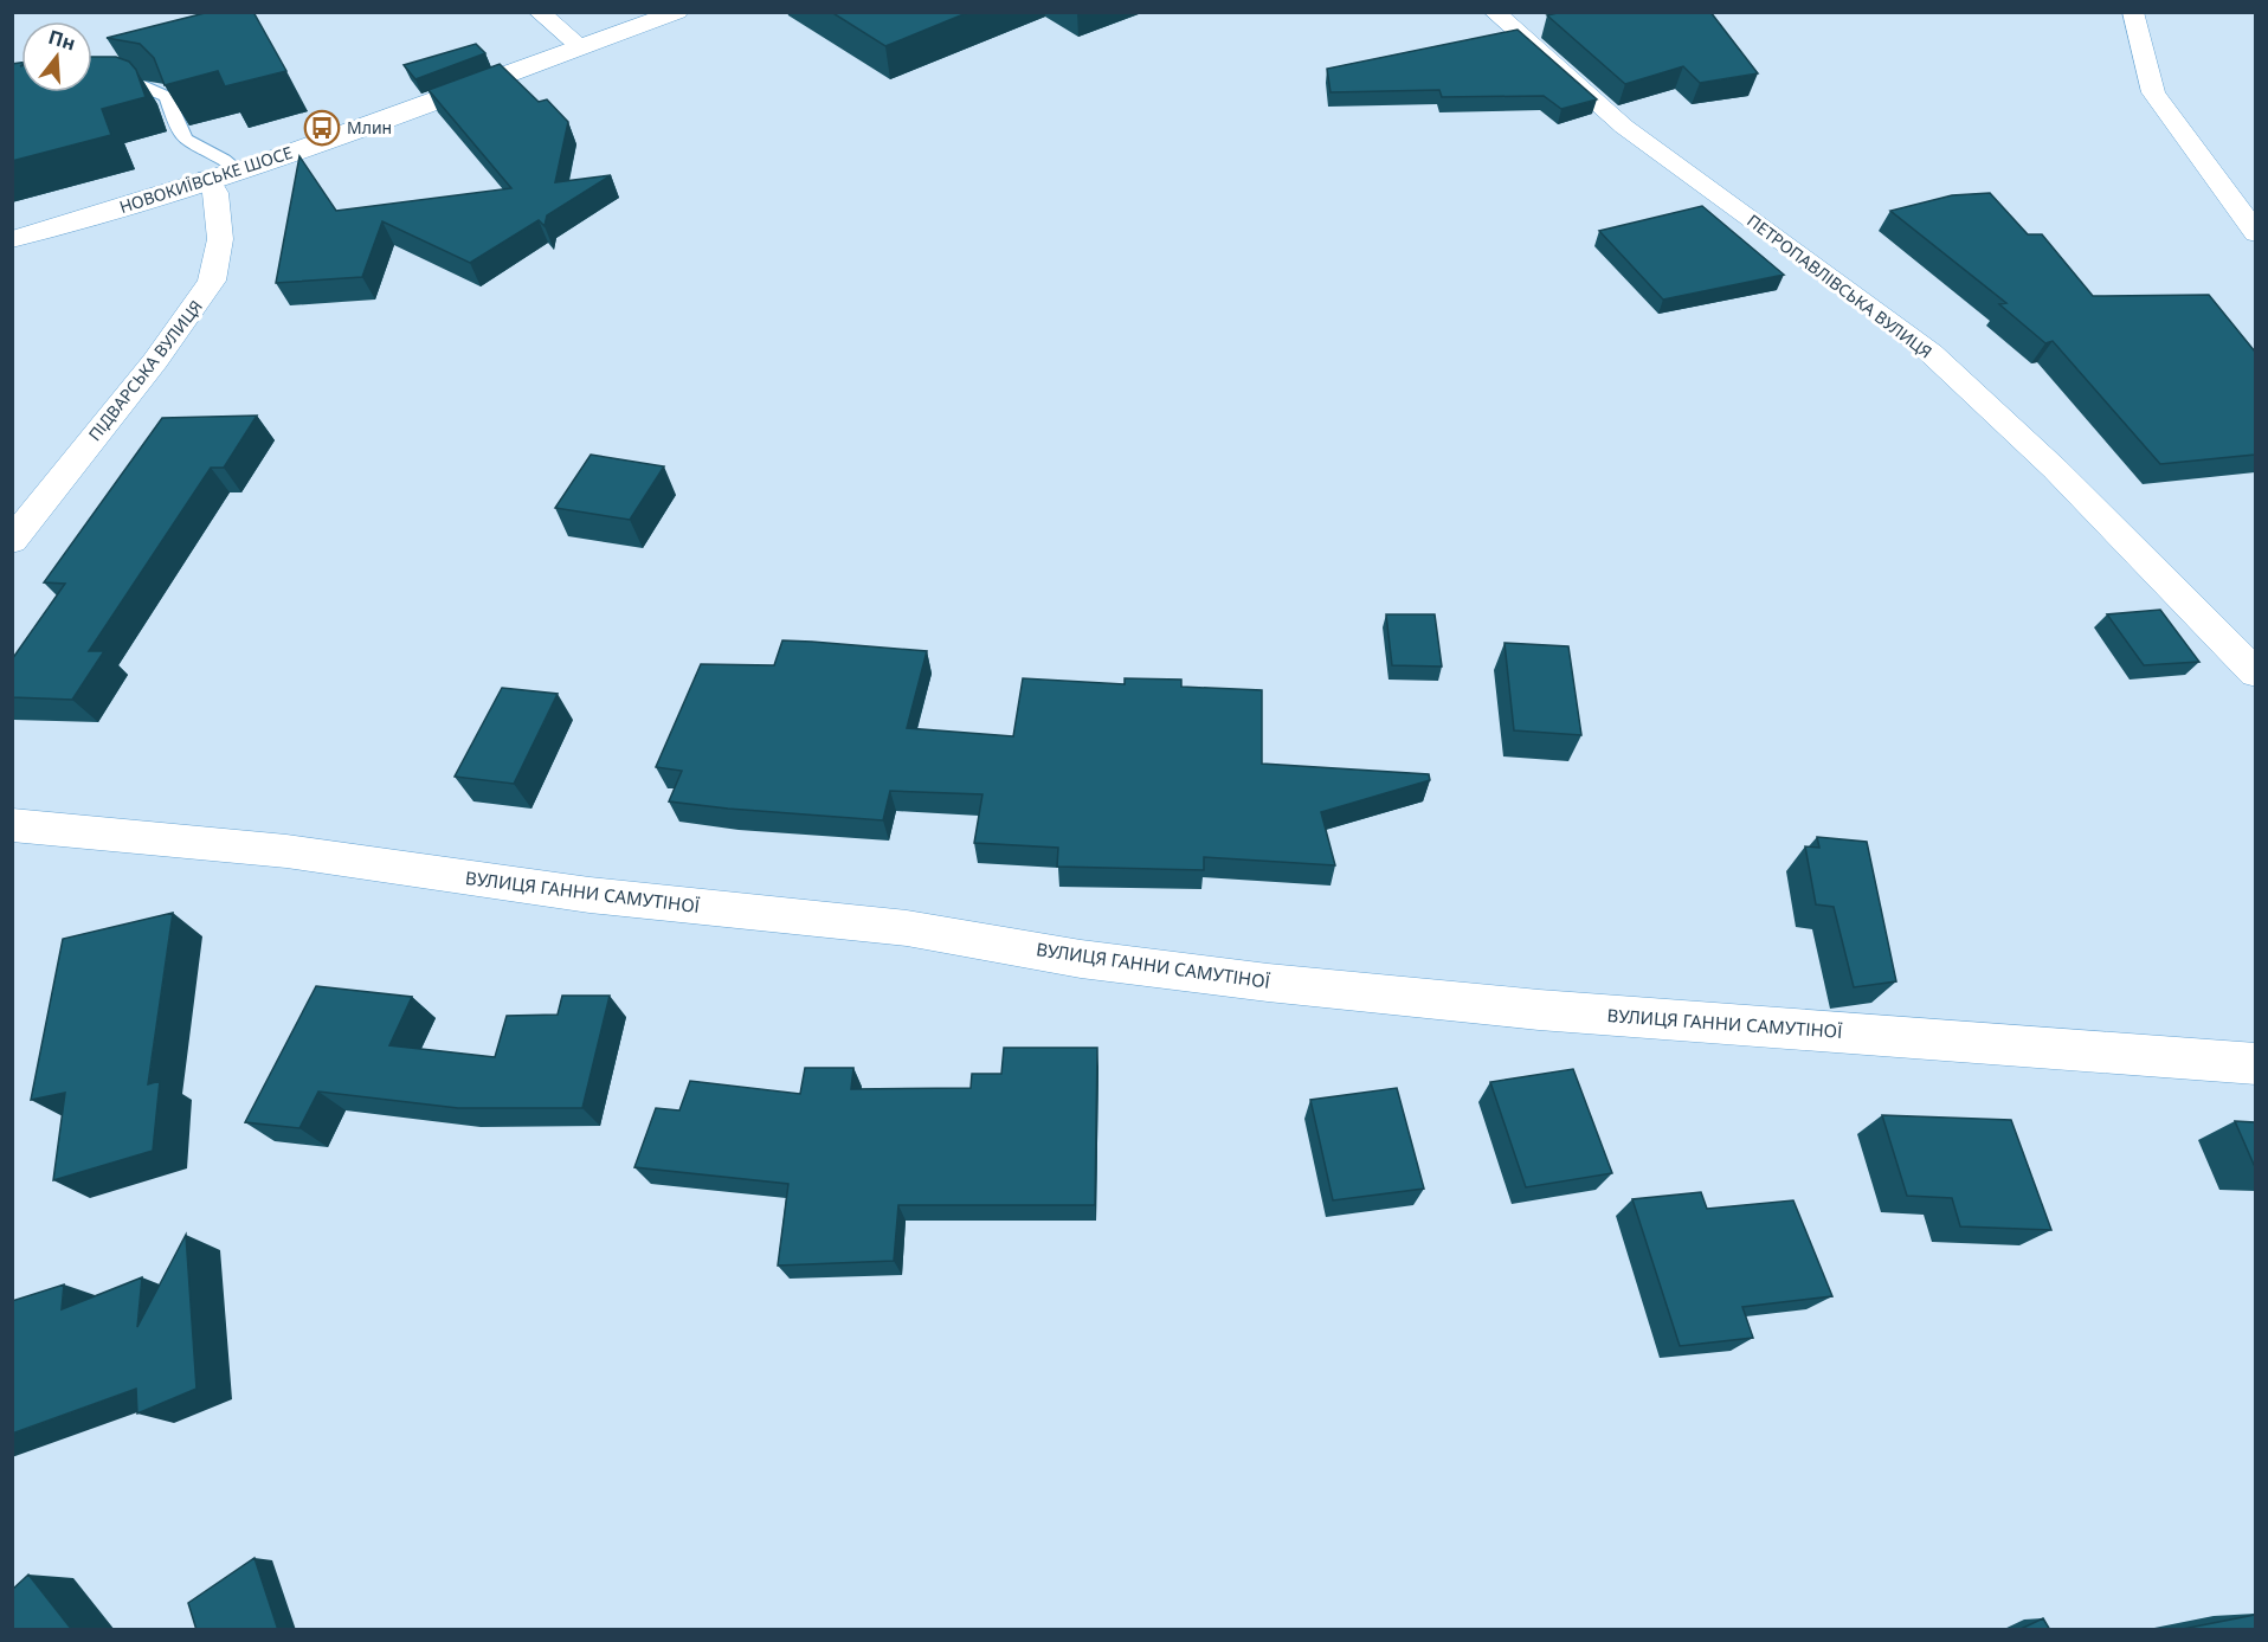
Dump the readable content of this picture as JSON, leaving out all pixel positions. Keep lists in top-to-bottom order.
{
  "streets": {
    "street": [
      "НОВОКИЇВСЬКЕ ШОСЕ",
      "ПЕТРОПАВЛІВСЬКА ВУЛИЦЯ",
      "ПІДВАРСЬКА ВУЛИЦЯ",
      "ВУЛИЦЯ ГАННИ САМУТІНОЇ"
    ]
  },
  "crossings": [
    ["НОВОКИЇВСЬКЕ ШОСЕ", "ПІДВАРСЬКА ВУЛИЦЯ"]
  ],
  "places": {
    "bus stop": ["Млин"]
  },
  "north": "top"
}
